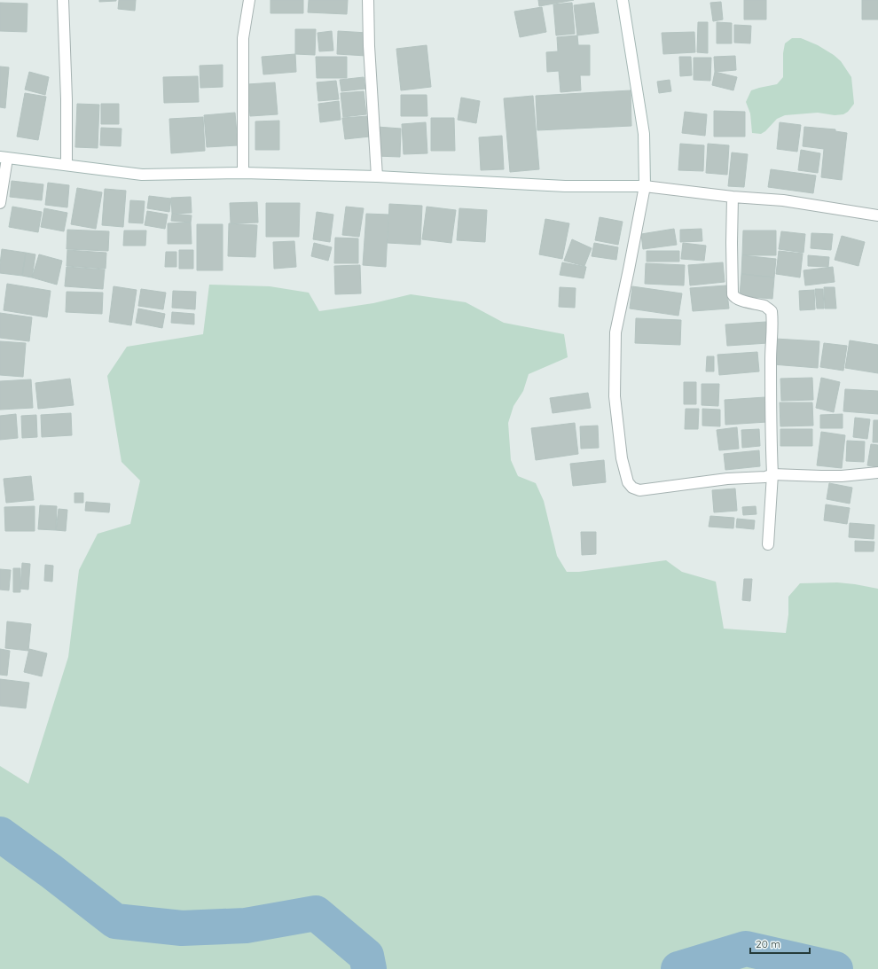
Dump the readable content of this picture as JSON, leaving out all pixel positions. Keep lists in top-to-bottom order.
{
  "scale_bar": "20 m"
}
